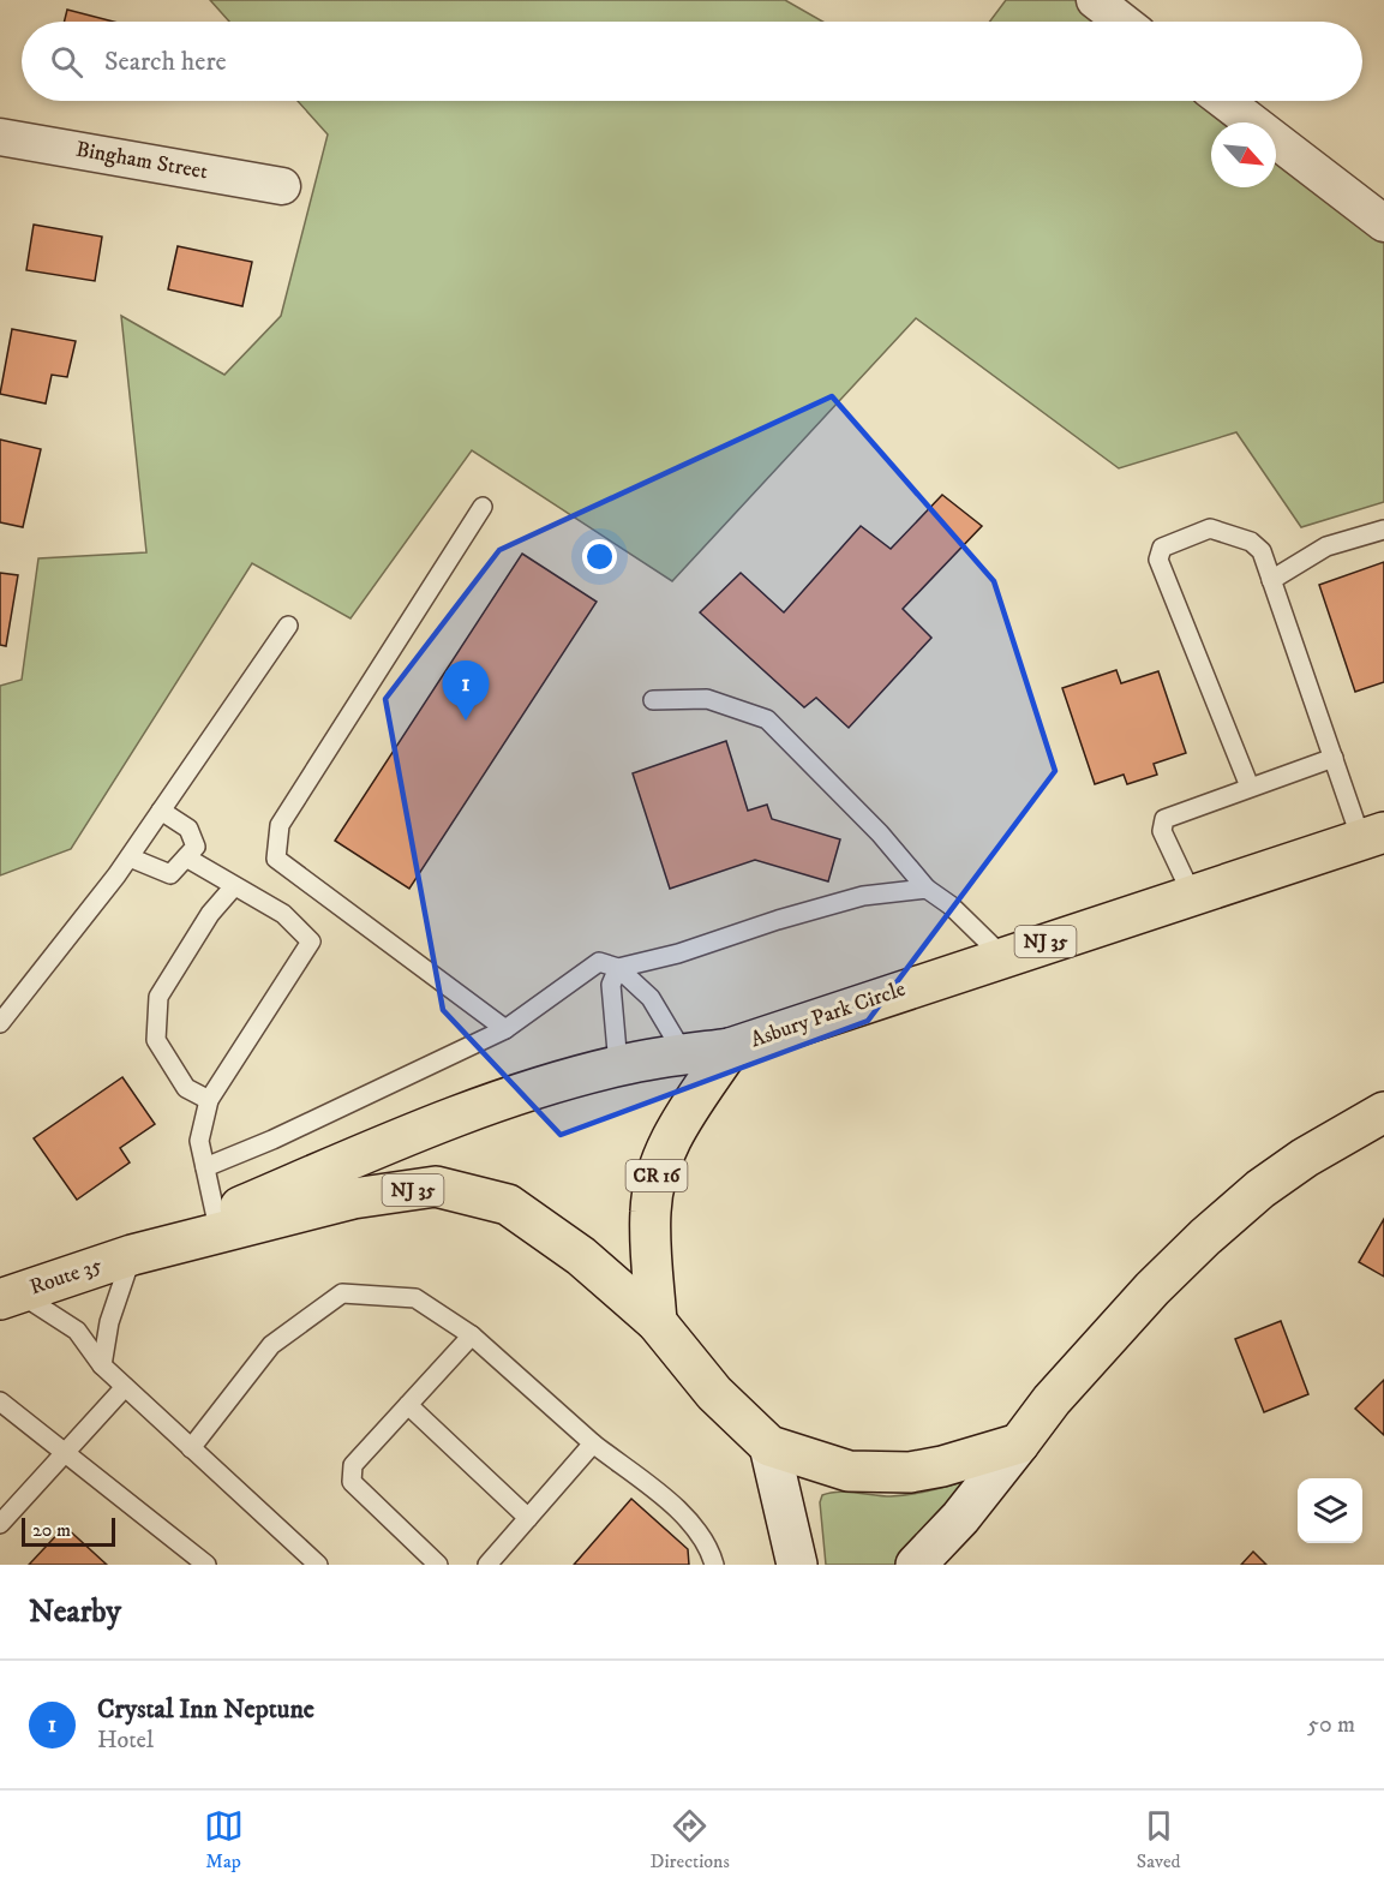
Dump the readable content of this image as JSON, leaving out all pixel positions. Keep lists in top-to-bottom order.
{
  "streets": {
    "main road": [
      "NJ 35",
      "Asbury Park Circle",
      "CR 16",
      "Route 35"
    ],
    "street": ["Bingham Street"]
  },
  "crossings": [
    ["NJ 35", "Asbury Park Circle"],
    ["NJ 35", "Route 35"]
  ],
  "scale_bar": "20 m",
  "north": "bottom right",
  "page": {
    "search": "Search here",
    "pins": "1",
    "scale": "20 m",
    "heading": "Nearby",
    "list": [
      {
        "mark": "1",
        "name": "Crystal Inn Neptune",
        "note": "Hotel",
        "value": "50 m"
      }
    ],
    "nav": ["Map", "Directions", "Saved"]
  }
}
